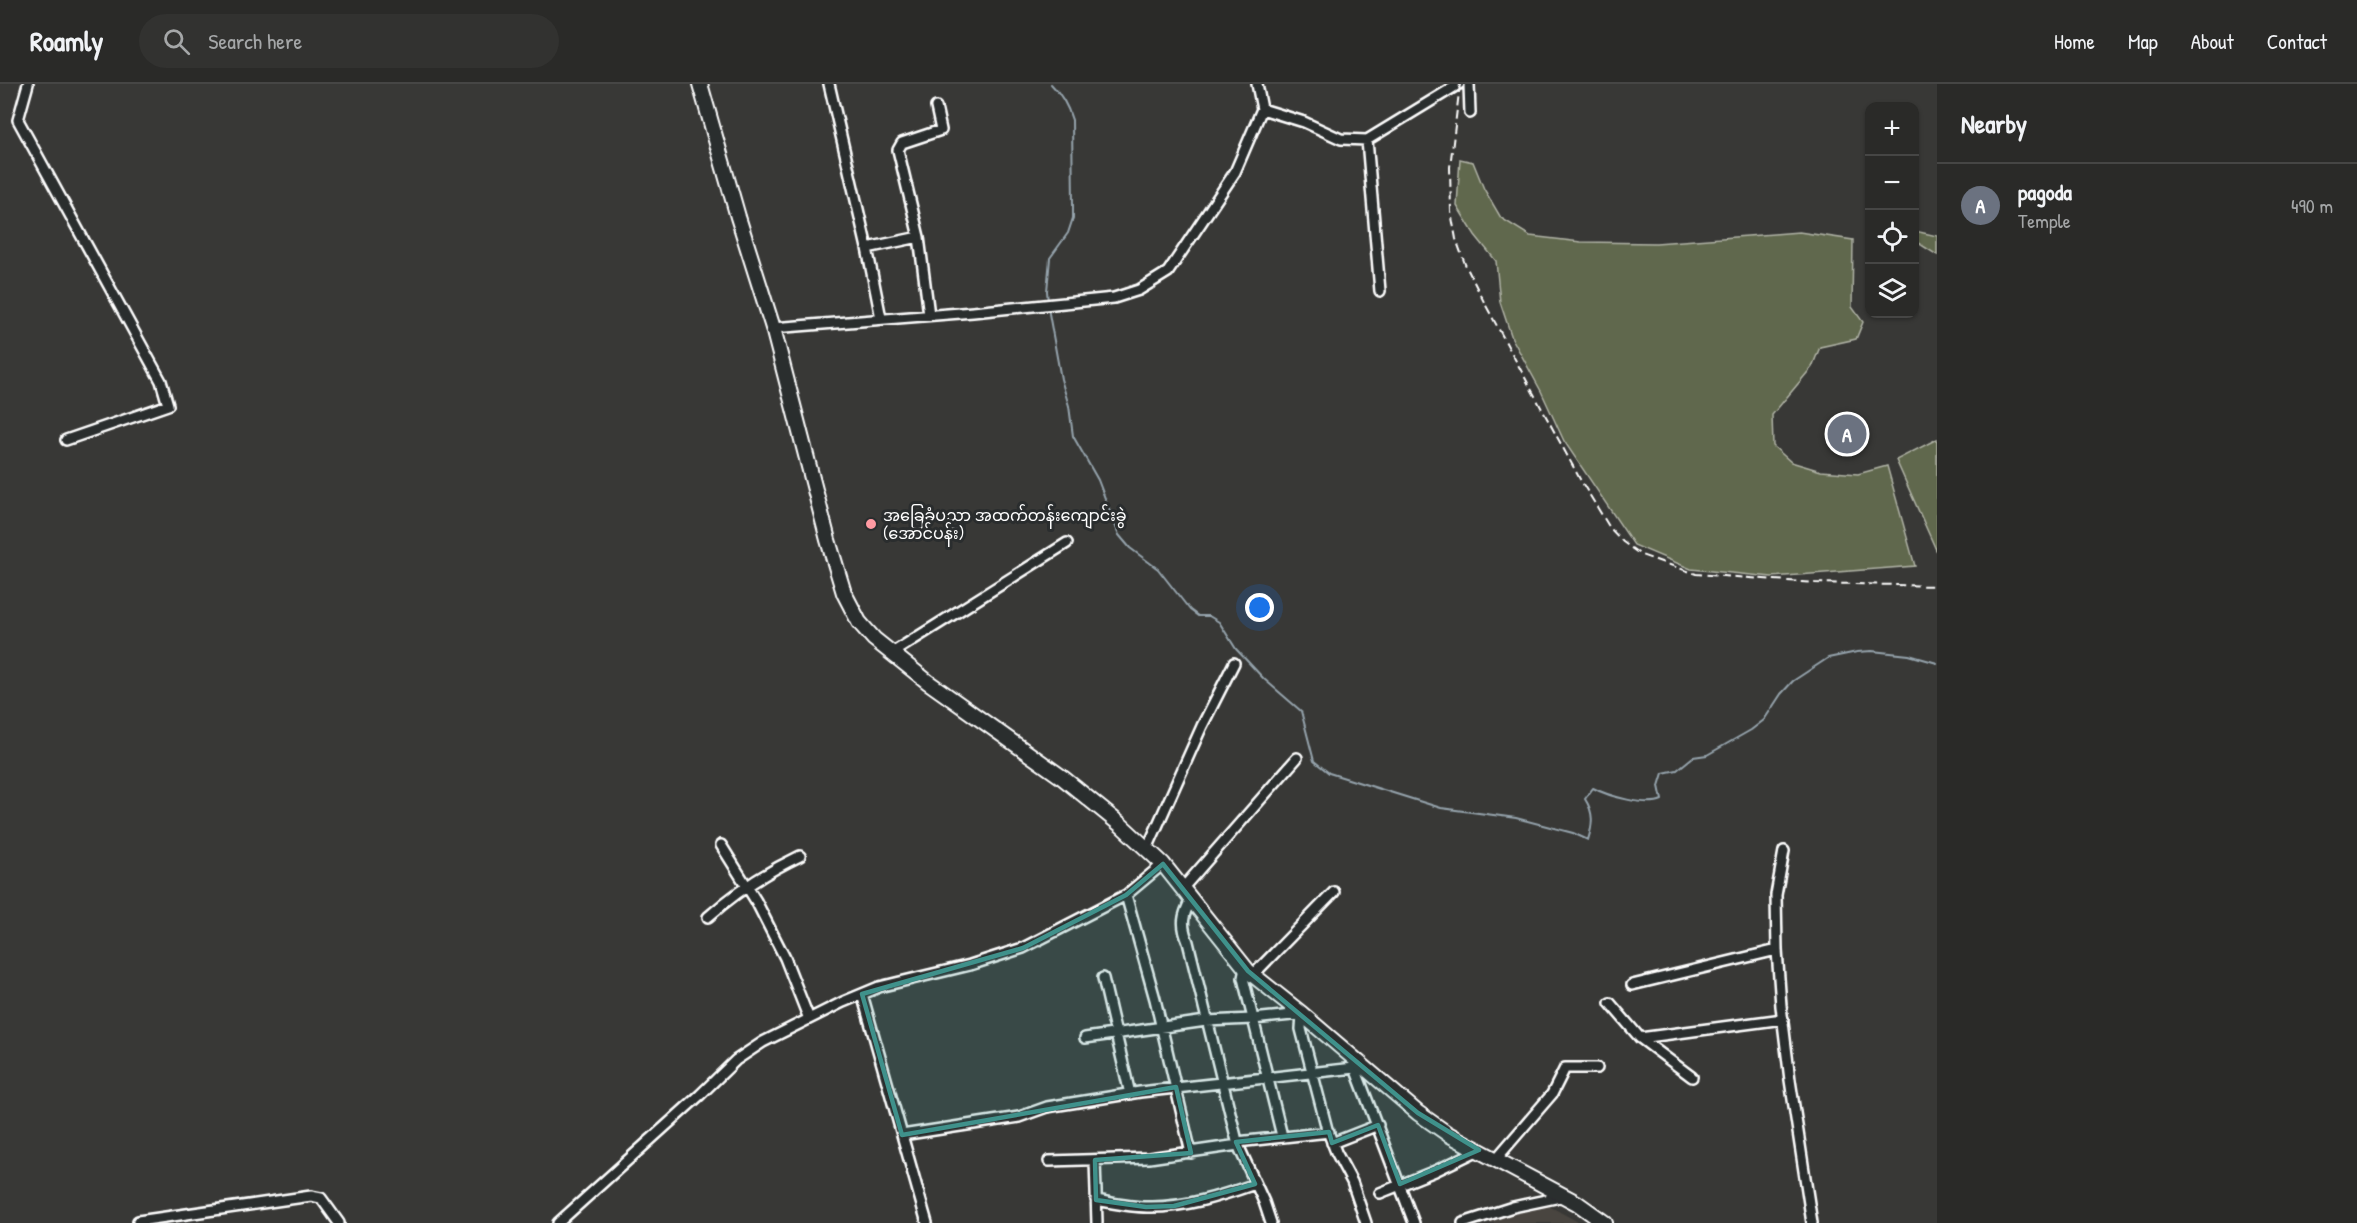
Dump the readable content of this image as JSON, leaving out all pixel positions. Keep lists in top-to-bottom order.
{
  "places": ["အခြေခံပညာ အထက်တန်းကျောင်းခွဲ (အောင်ပန်း)"],
  "page": {
    "header": "Roamly",
    "search": "Search here",
    "nav": [
      "Home",
      "Map",
      "About",
      "Contact"
    ],
    "heading": "Nearby",
    "map_buttons": ["+", "−"],
    "list": [
      {
        "mark": "A",
        "name": "pagoda",
        "note": "Temple",
        "value": "490 m"
      }
    ],
    "pins": "A"
  }
}
